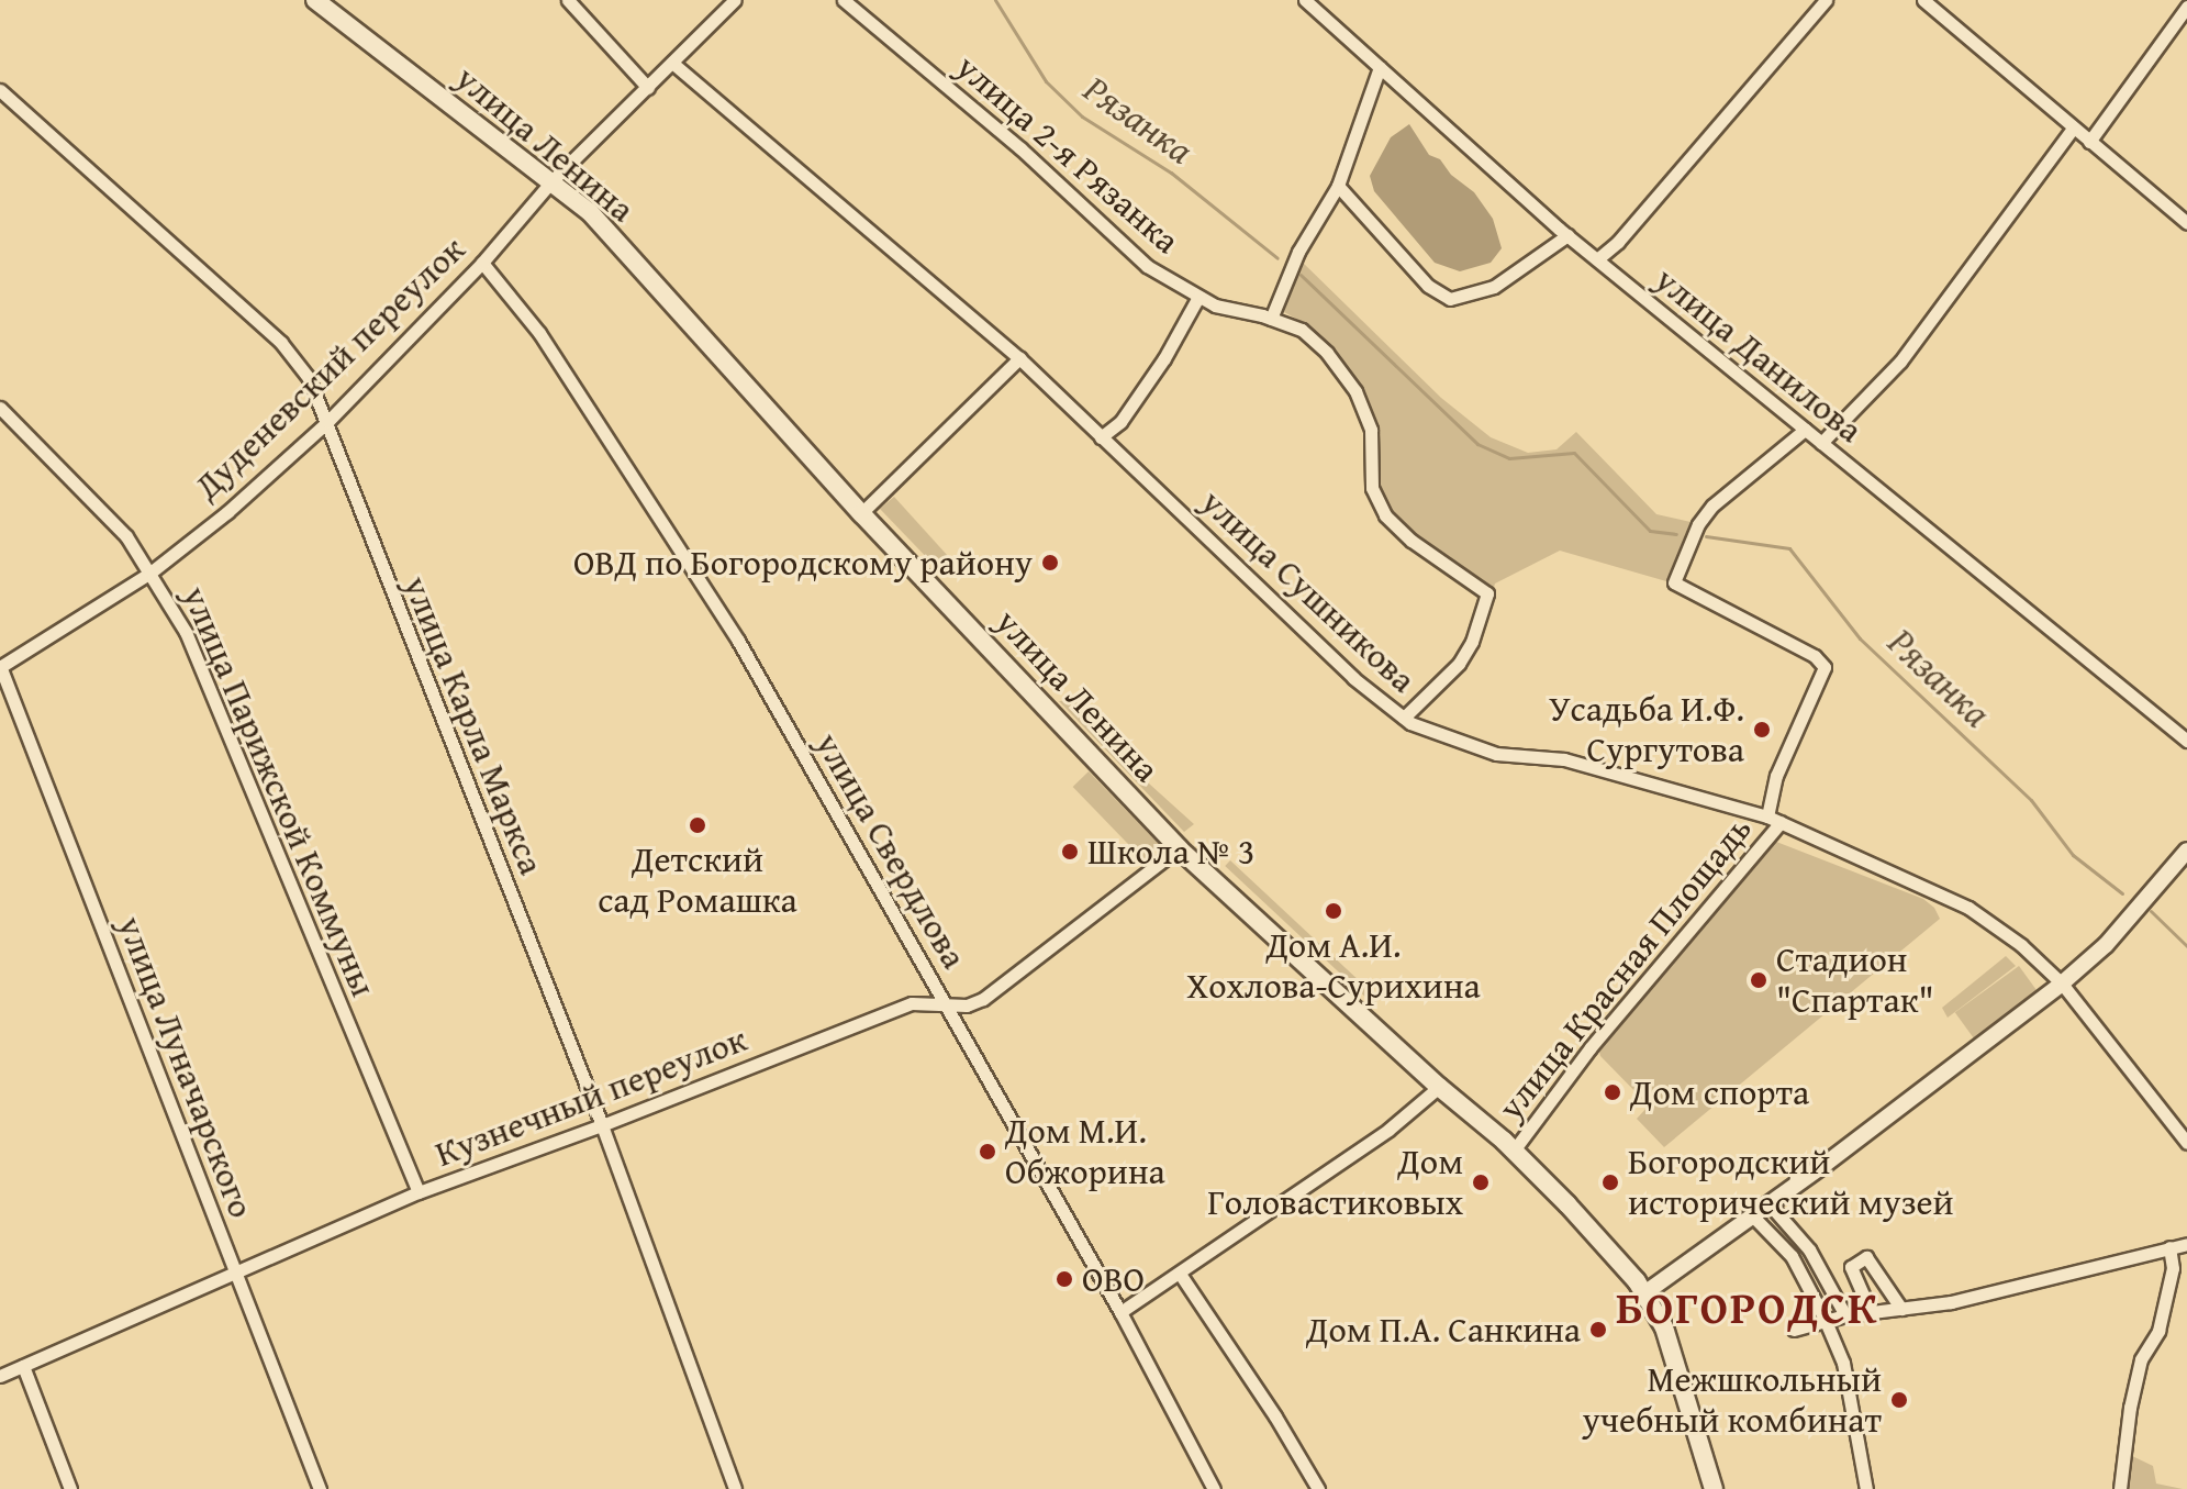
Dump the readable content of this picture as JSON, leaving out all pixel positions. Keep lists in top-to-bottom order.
{
  "streets": {
    "main road": ["улица Ленина"],
    "street": [
      "улица 2-я Рязанка",
      "улица Данилова",
      "Дуденевский переулок",
      "улица Сушникова",
      "улица Карла Маркса",
      "улица Парижской Коммуны",
      "улица Свердлова",
      "улица Красная Площадь",
      "улица Луначарского",
      "Кузнечный переулок"
    ]
  },
  "crossings": [
    ["улица Ленина", "Дуденевский переулок"],
    ["улица Ленина", "улица Красная Площадь"],
    ["улица Ленина", "Кузнечный переулок"],
    ["улица 2-я Рязанка", "улица Сушникова"],
    ["Дуденевский переулок", "улица Сушникова"],
    ["Дуденевский переулок", "улица Карла Маркса"],
    ["Дуденевский переулок", "улица Парижской Коммуны"],
    ["Дуденевский переулок", "улица Свердлова"],
    ["Дуденевский переулок", "улица Луначарского"],
    ["улица Сушникова", "улица Красная Площадь"],
    ["улица Карла Маркса", "Кузнечный переулок"],
    ["улица Парижской Коммуны", "Кузнечный переулок"],
    ["улица Свердлова", "Кузнечный переулок"],
    ["улица Луначарского", "Кузнечный переулок"]
  ],
  "districts": ["БОГОРОДСК"],
  "water": ["Рязанка"],
  "places": [
    "ОВД по Богородскому району",
    "Усадьба И.Ф. Сургутова",
    "Детский сад Ромашка",
    "Школа № 3",
    "Дом А.И. Хохлова-Сурихина",
    "Стадион \"Спартак\"",
    "Дом спорта",
    "Дом М.И. Обжорина",
    "Дом Головастиковых",
    "Богородский исторический музей",
    "ОВО",
    "Дом П.А. Санкина",
    "Межшкольный учебный комбинат"
  ]
}
